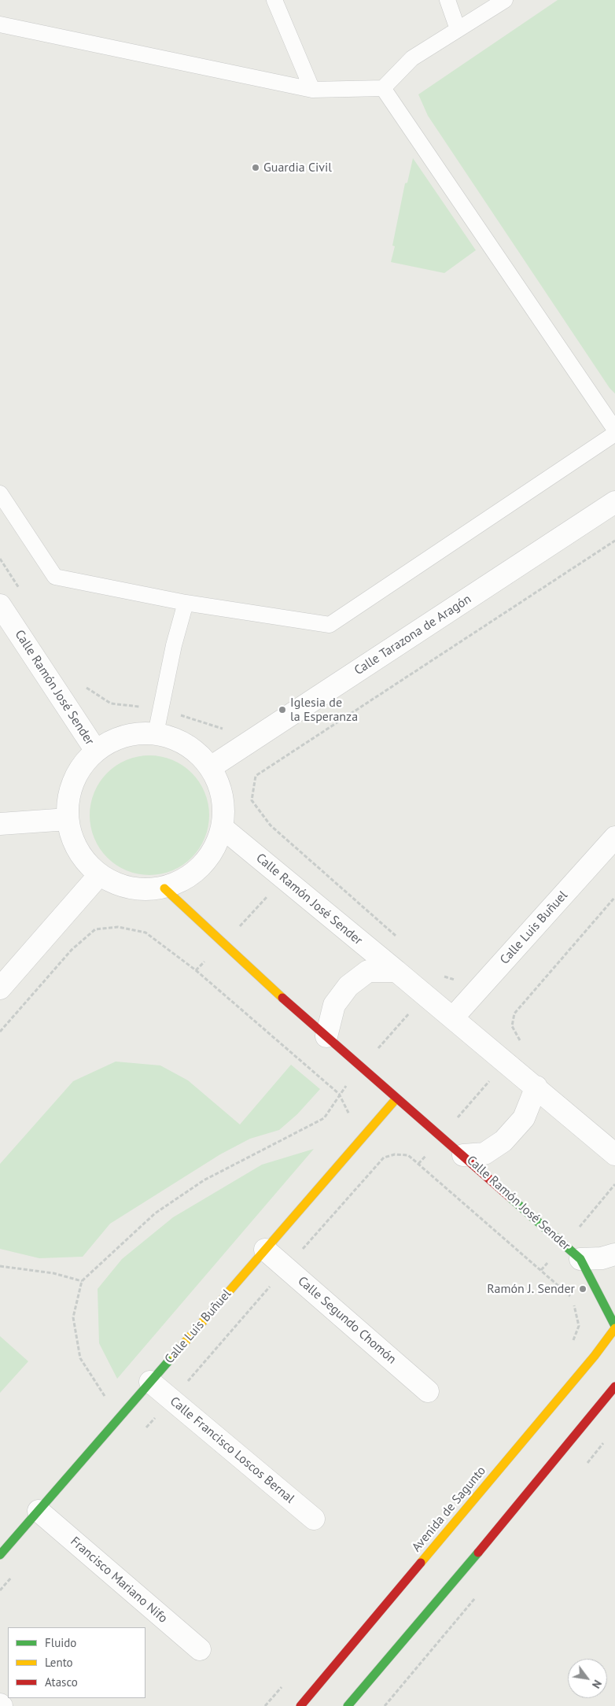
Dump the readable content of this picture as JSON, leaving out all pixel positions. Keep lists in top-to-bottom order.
{
  "streets": {
    "street": [
      "Calle Tarazona de Aragón",
      "Calle Ramón José Sender",
      "Calle Luis Buñuel",
      "Calle Segundo Chomón",
      "Calle Francisco Loscos Bernal",
      "Avenida de Sagunto",
      "Francisco Mariano Nifo"
    ]
  },
  "crossings": [
    ["Calle Ramón José Sender", "Calle Luis Buñuel"],
    ["Calle Ramón José Sender", "Avenida de Sagunto"],
    ["Calle Luis Buñuel", "Calle Segundo Chomón"],
    ["Calle Luis Buñuel", "Calle Francisco Loscos Bernal"],
    ["Calle Luis Buñuel", "Francisco Mariano Nifo"]
  ],
  "places": ["Guardia Civil", "Iglesia de la Esperanza", "Ramón J. Sender"],
  "legend": ["Fluido", "Lento", "Atasco"],
  "north": "bottom right"
}
